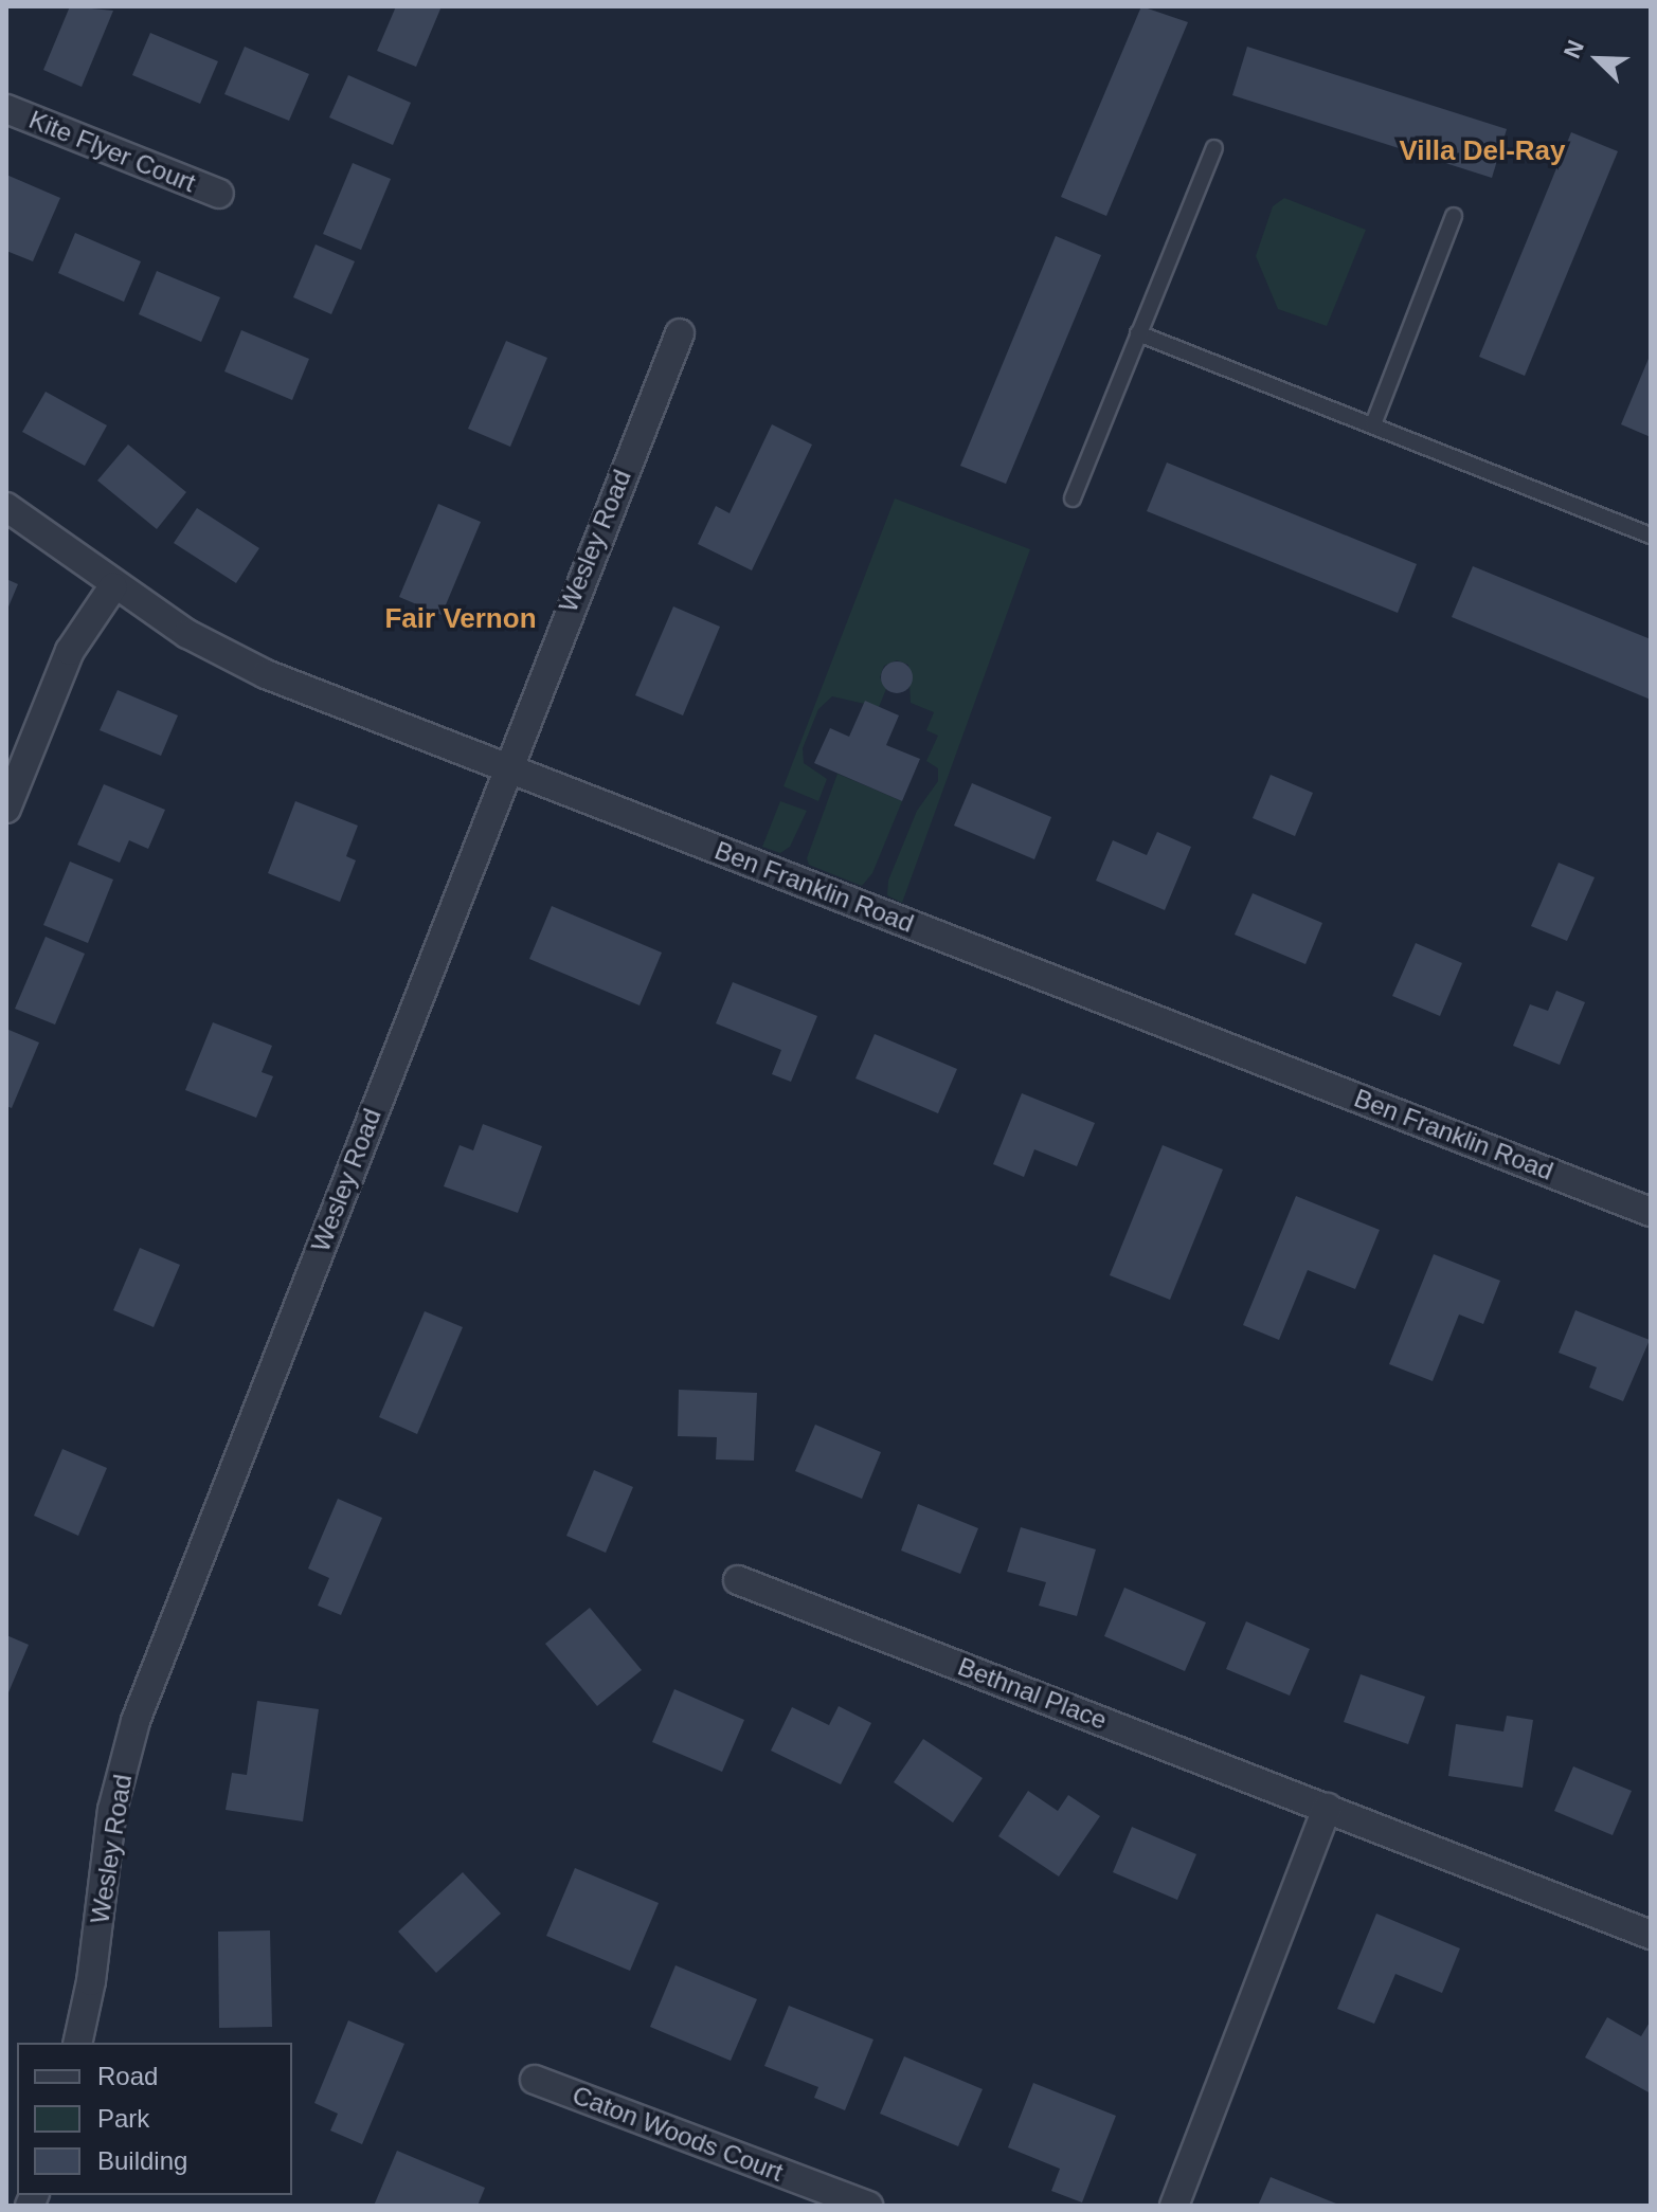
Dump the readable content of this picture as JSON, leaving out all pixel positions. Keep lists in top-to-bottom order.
{
  "streets": {
    "street": [
      "Kite Flyer Court",
      "Wesley Road",
      "Ben Franklin Road",
      "Bethnal Place",
      "Caton Woods Court"
    ]
  },
  "crossings": [
    ["Wesley Road", "Ben Franklin Road"]
  ],
  "districts": ["Villa Del-Ray", "Fair Vernon"],
  "legend": ["Road", "Park", "Building"],
  "north": "top left"
}
